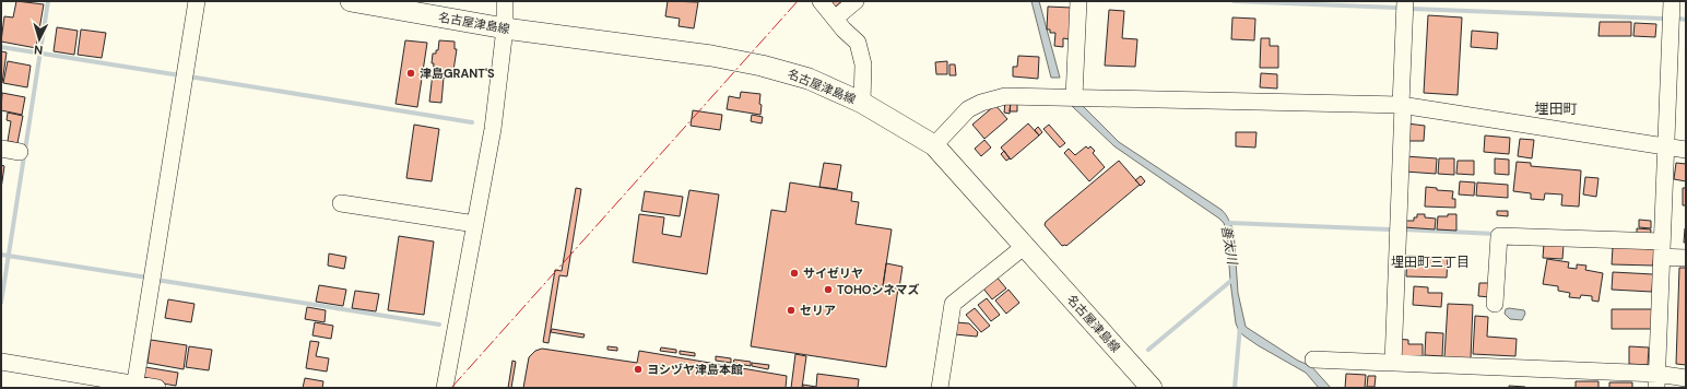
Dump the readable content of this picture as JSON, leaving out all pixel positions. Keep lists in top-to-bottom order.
{
  "streets": {
    "main road": ["名古屋津島線"]
  },
  "districts": ["埋田町", "埋田町三丁目"],
  "water": ["善太川"],
  "places": [
    "津島GRANT'S",
    "サイゼリヤ",
    "TOHOシネマズ",
    "セリア",
    "ヨシヅヤ津島本館"
  ],
  "north": "bottom"
}
